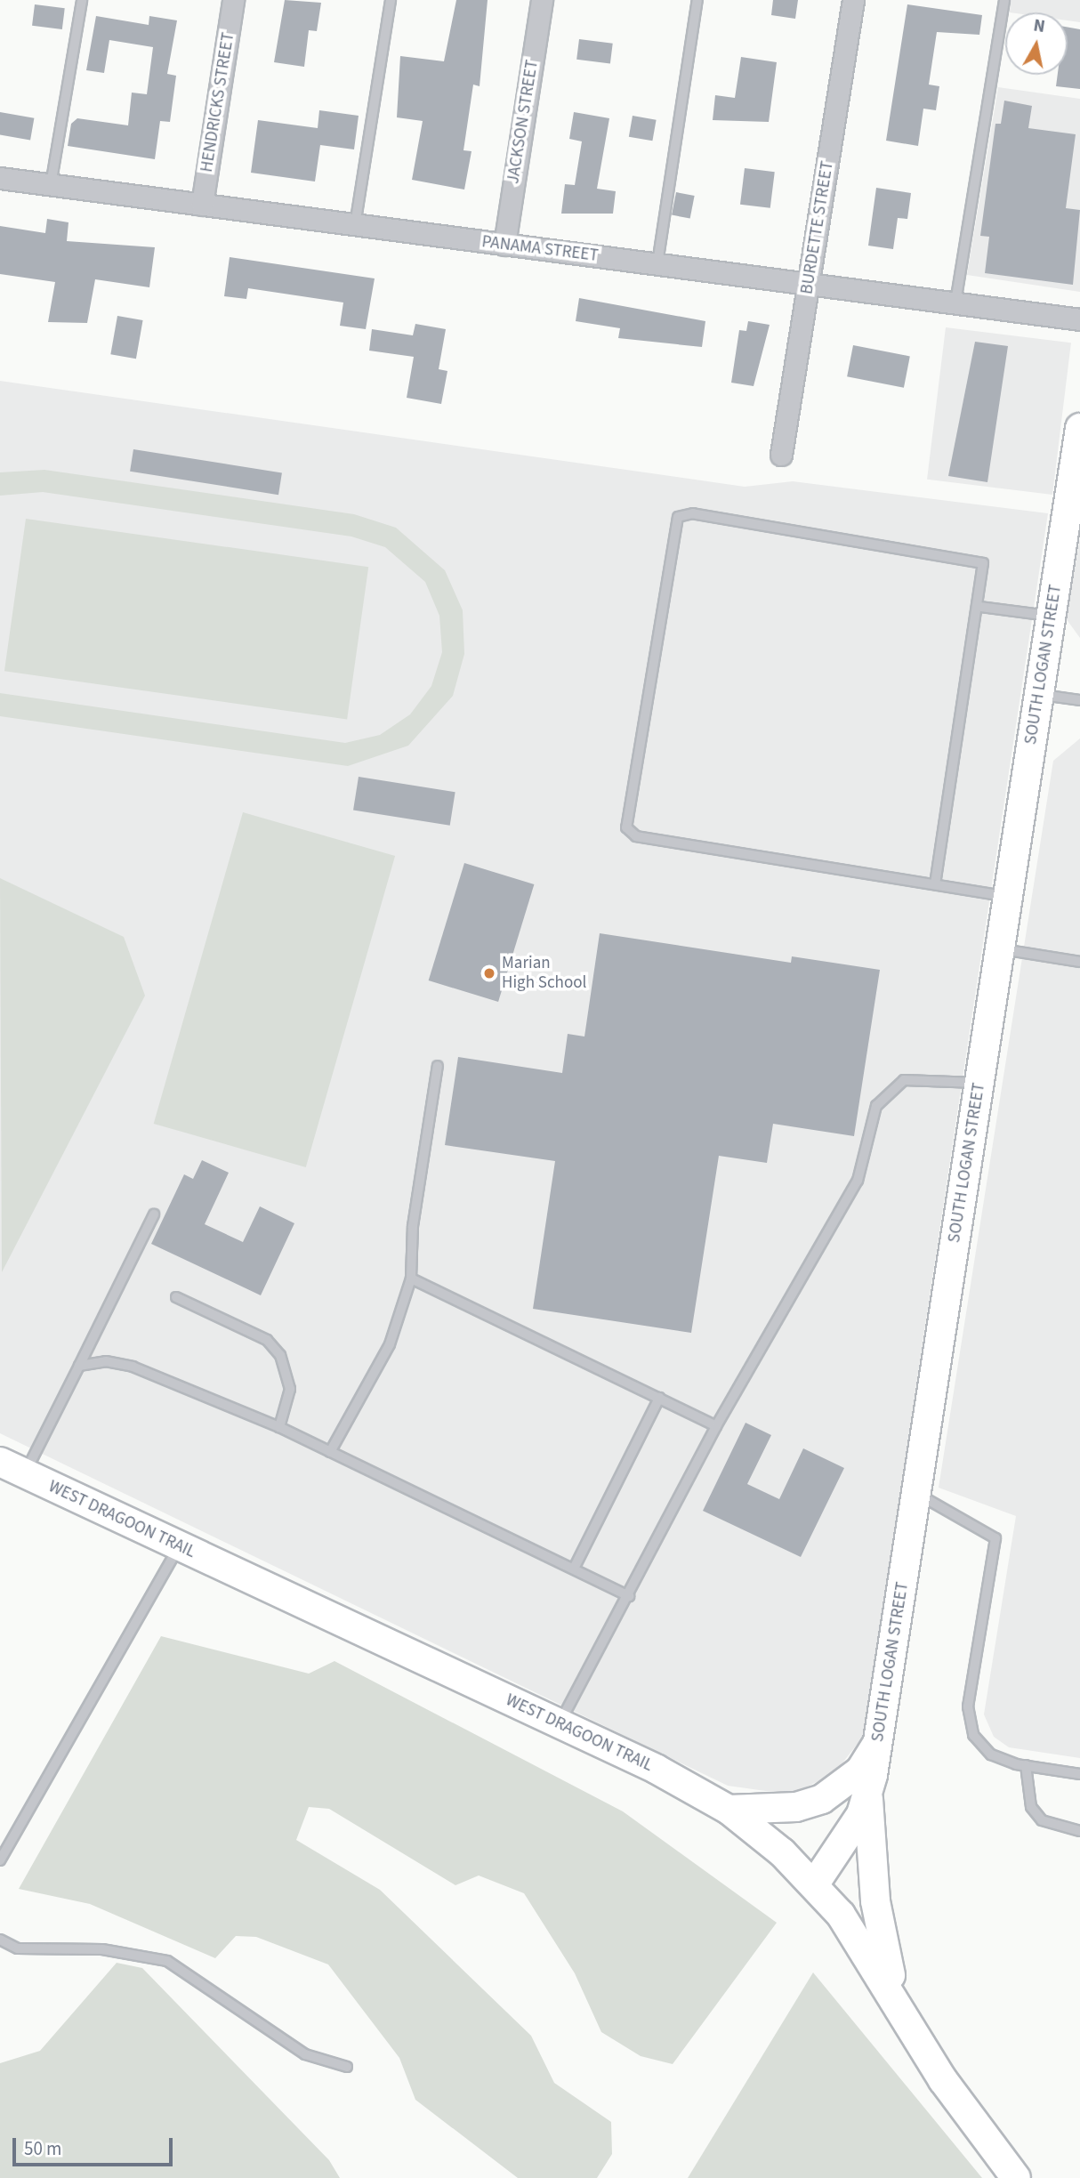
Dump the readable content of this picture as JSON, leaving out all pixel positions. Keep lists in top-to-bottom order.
{
  "streets": {
    "street": [
      "HENDRICKS STREET",
      "JACKSON STREET",
      "BURDETTE STREET",
      "PANAMA STREET",
      "SOUTH LOGAN STREET",
      "WEST DRAGOON TRAIL"
    ]
  },
  "crossings": [
    ["HENDRICKS STREET", "PANAMA STREET"],
    ["JACKSON STREET", "PANAMA STREET"],
    ["BURDETTE STREET", "PANAMA STREET"],
    ["SOUTH LOGAN STREET", "WEST DRAGOON TRAIL"]
  ],
  "places": ["Marian High School"],
  "scale_bar": "50 m",
  "north": "top"
}
